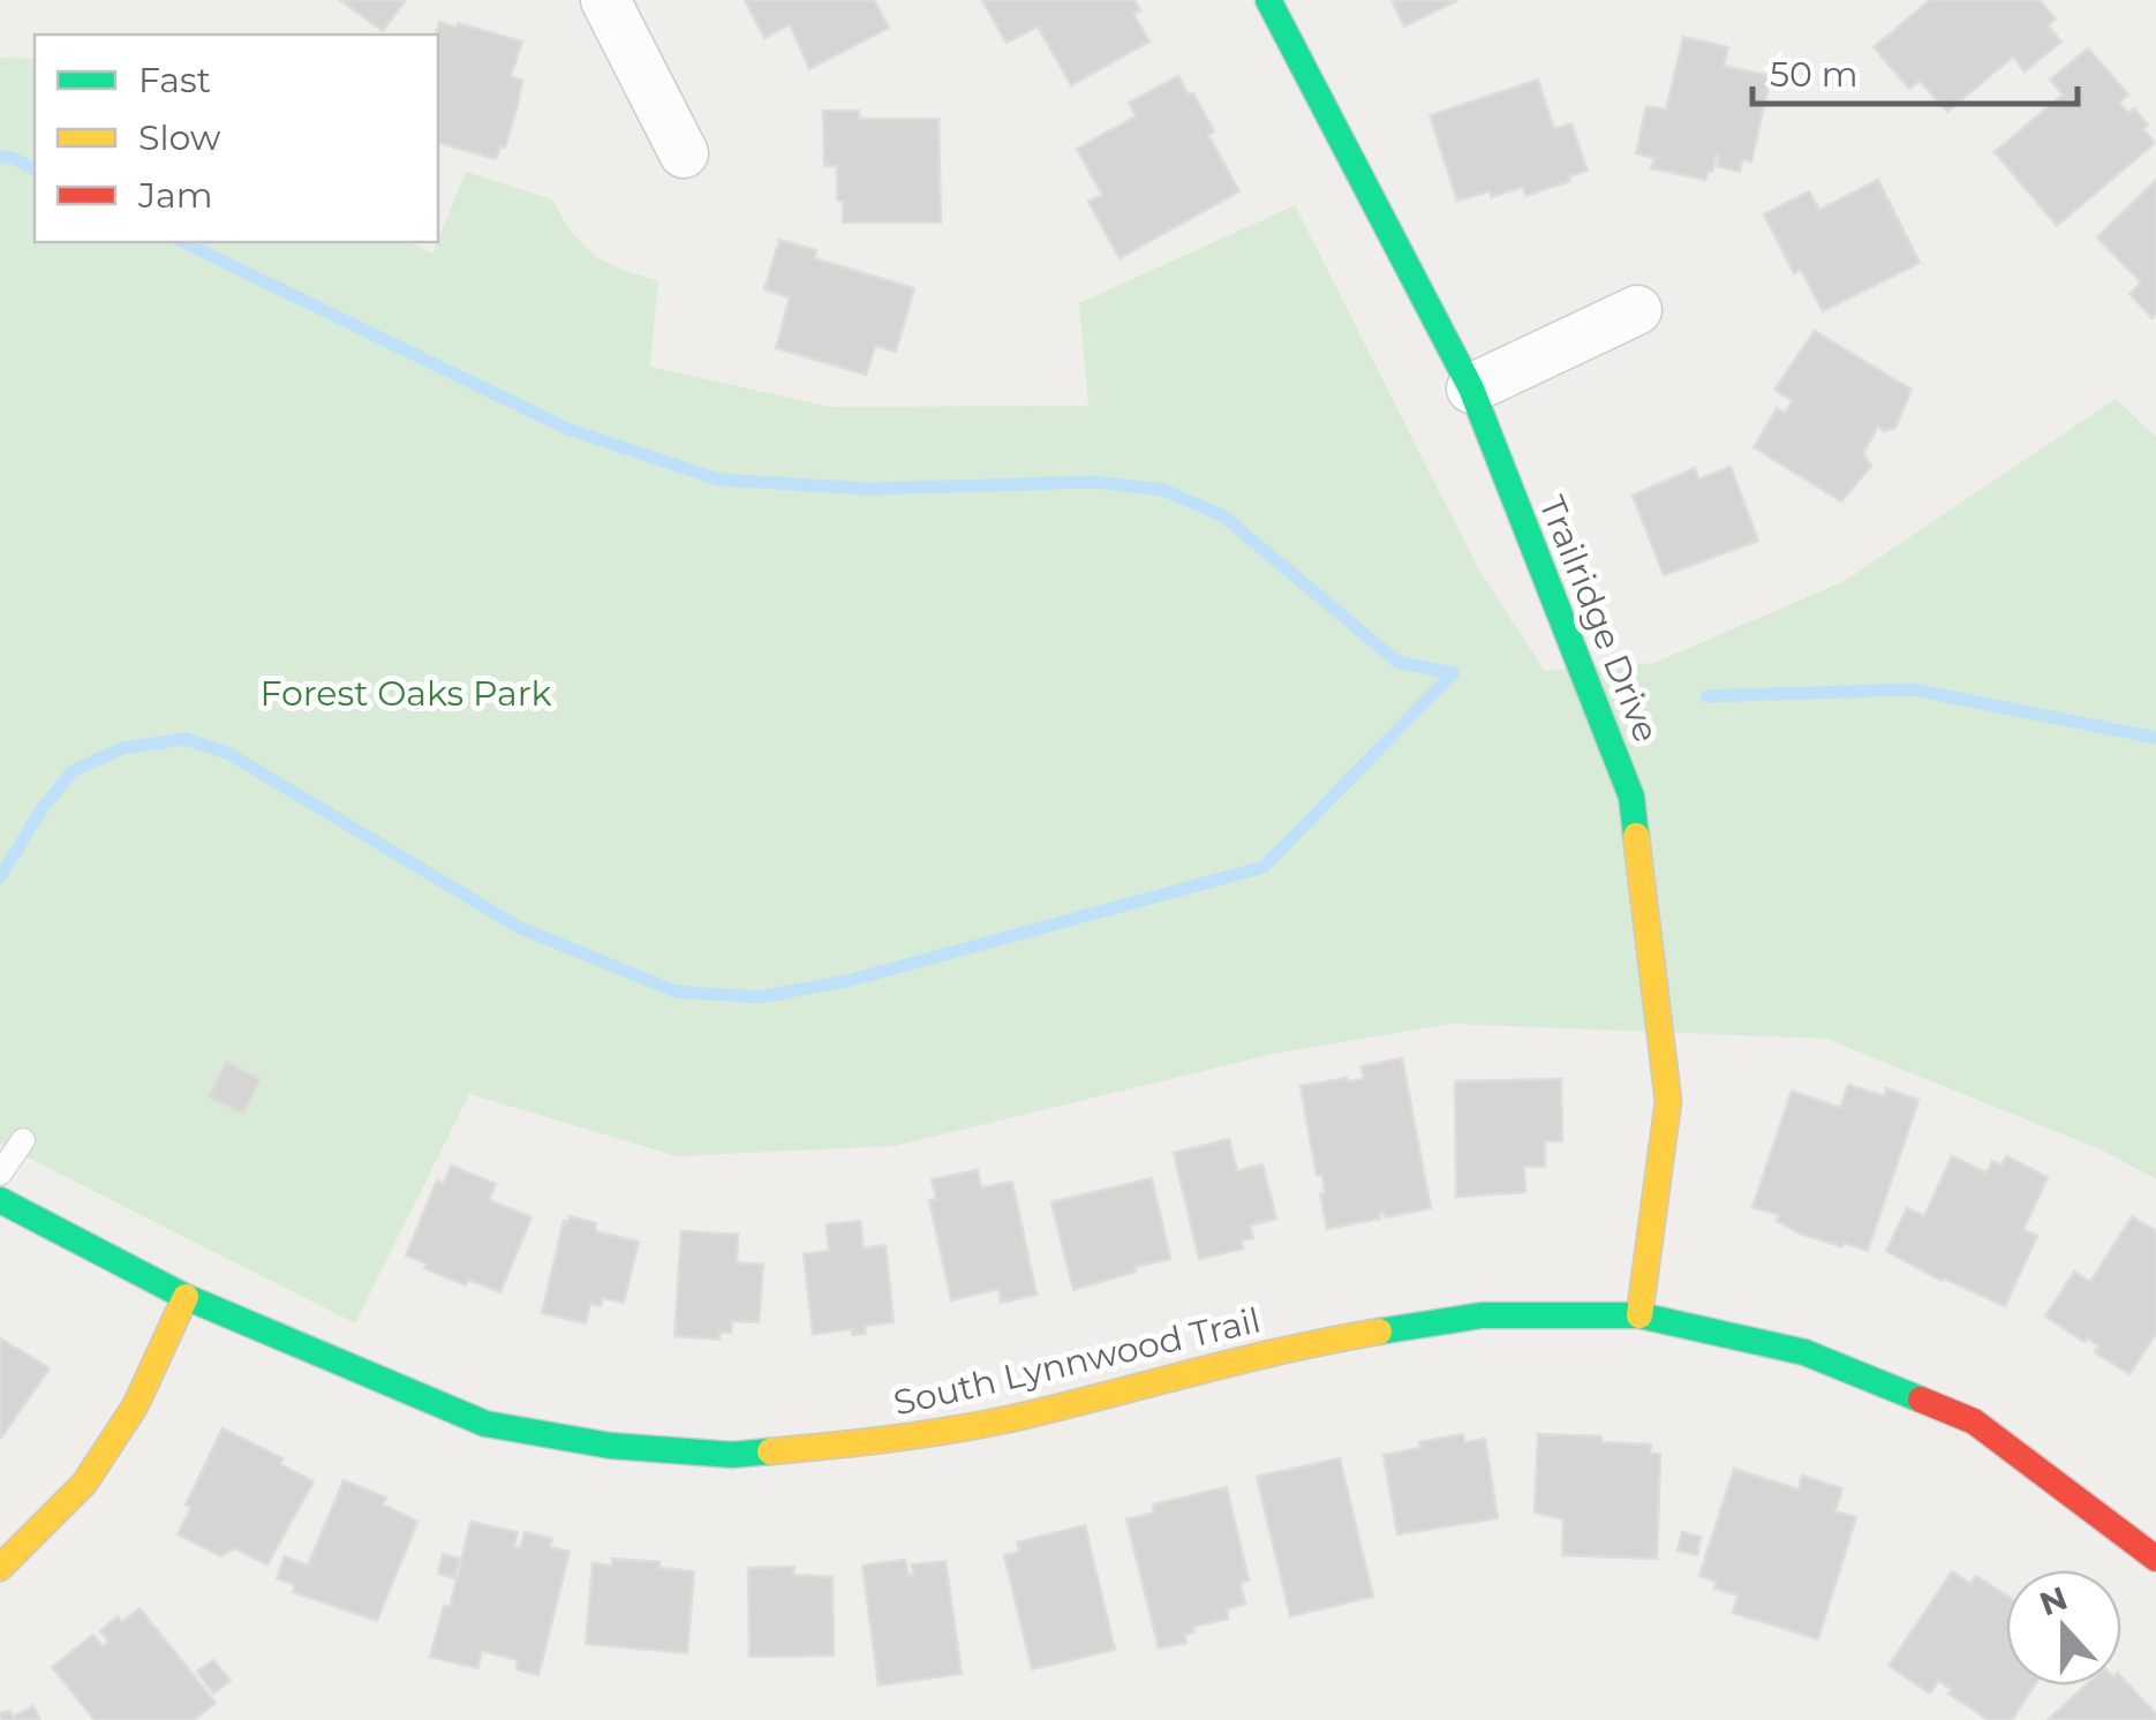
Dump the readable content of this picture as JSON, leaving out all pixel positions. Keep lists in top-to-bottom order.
{
  "streets": {
    "street": ["Trailridge Drive", "South Lynnwood Trail"]
  },
  "crossings": [
    ["Trailridge Drive", "South Lynnwood Trail"]
  ],
  "parks": ["Forest Oaks Park"],
  "legend": ["Fast", "Slow", "Jam"],
  "scale_bar": "50 m",
  "north": "top"
}
